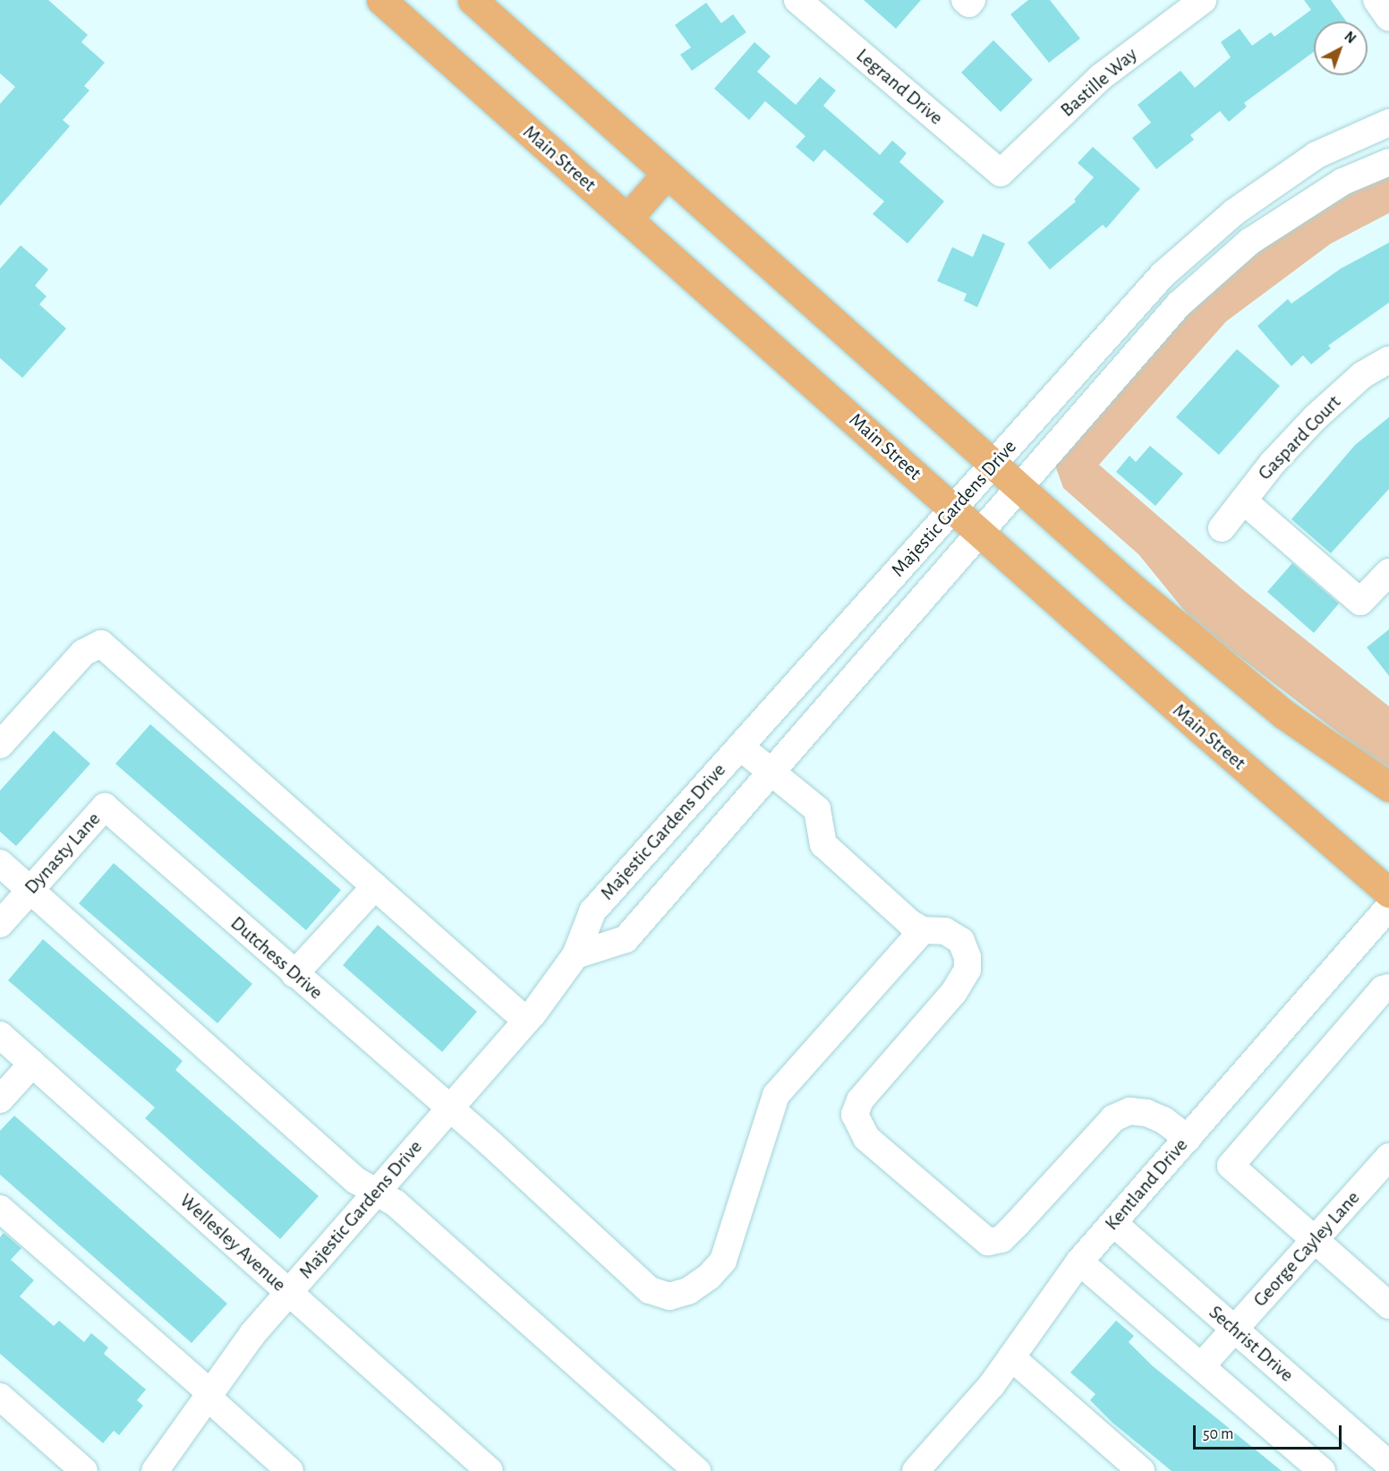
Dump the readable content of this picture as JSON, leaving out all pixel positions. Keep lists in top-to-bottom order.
{
  "streets": {
    "main road": ["Main Street"],
    "street": [
      "Bastille Way",
      "Legrand Drive",
      "Gaspard Court",
      "Majestic Gardens Drive",
      "Dynasty Lane",
      "Dutchess Drive",
      "Kentland Drive",
      "Wellesley Avenue",
      "George Cayley Lane",
      "Sechrist Drive"
    ]
  },
  "crossings": [
    ["Bastille Way", "Legrand Drive"],
    ["Main Street", "Majestic Gardens Drive"],
    ["Majestic Gardens Drive", "Dutchess Drive"],
    ["Majestic Gardens Drive", "Wellesley Avenue"],
    ["Dynasty Lane", "Dutchess Drive"],
    ["Kentland Drive", "Sechrist Drive"],
    ["George Cayley Lane", "Sechrist Drive"]
  ],
  "scale_bar": "50 m",
  "north": "top right"
}
